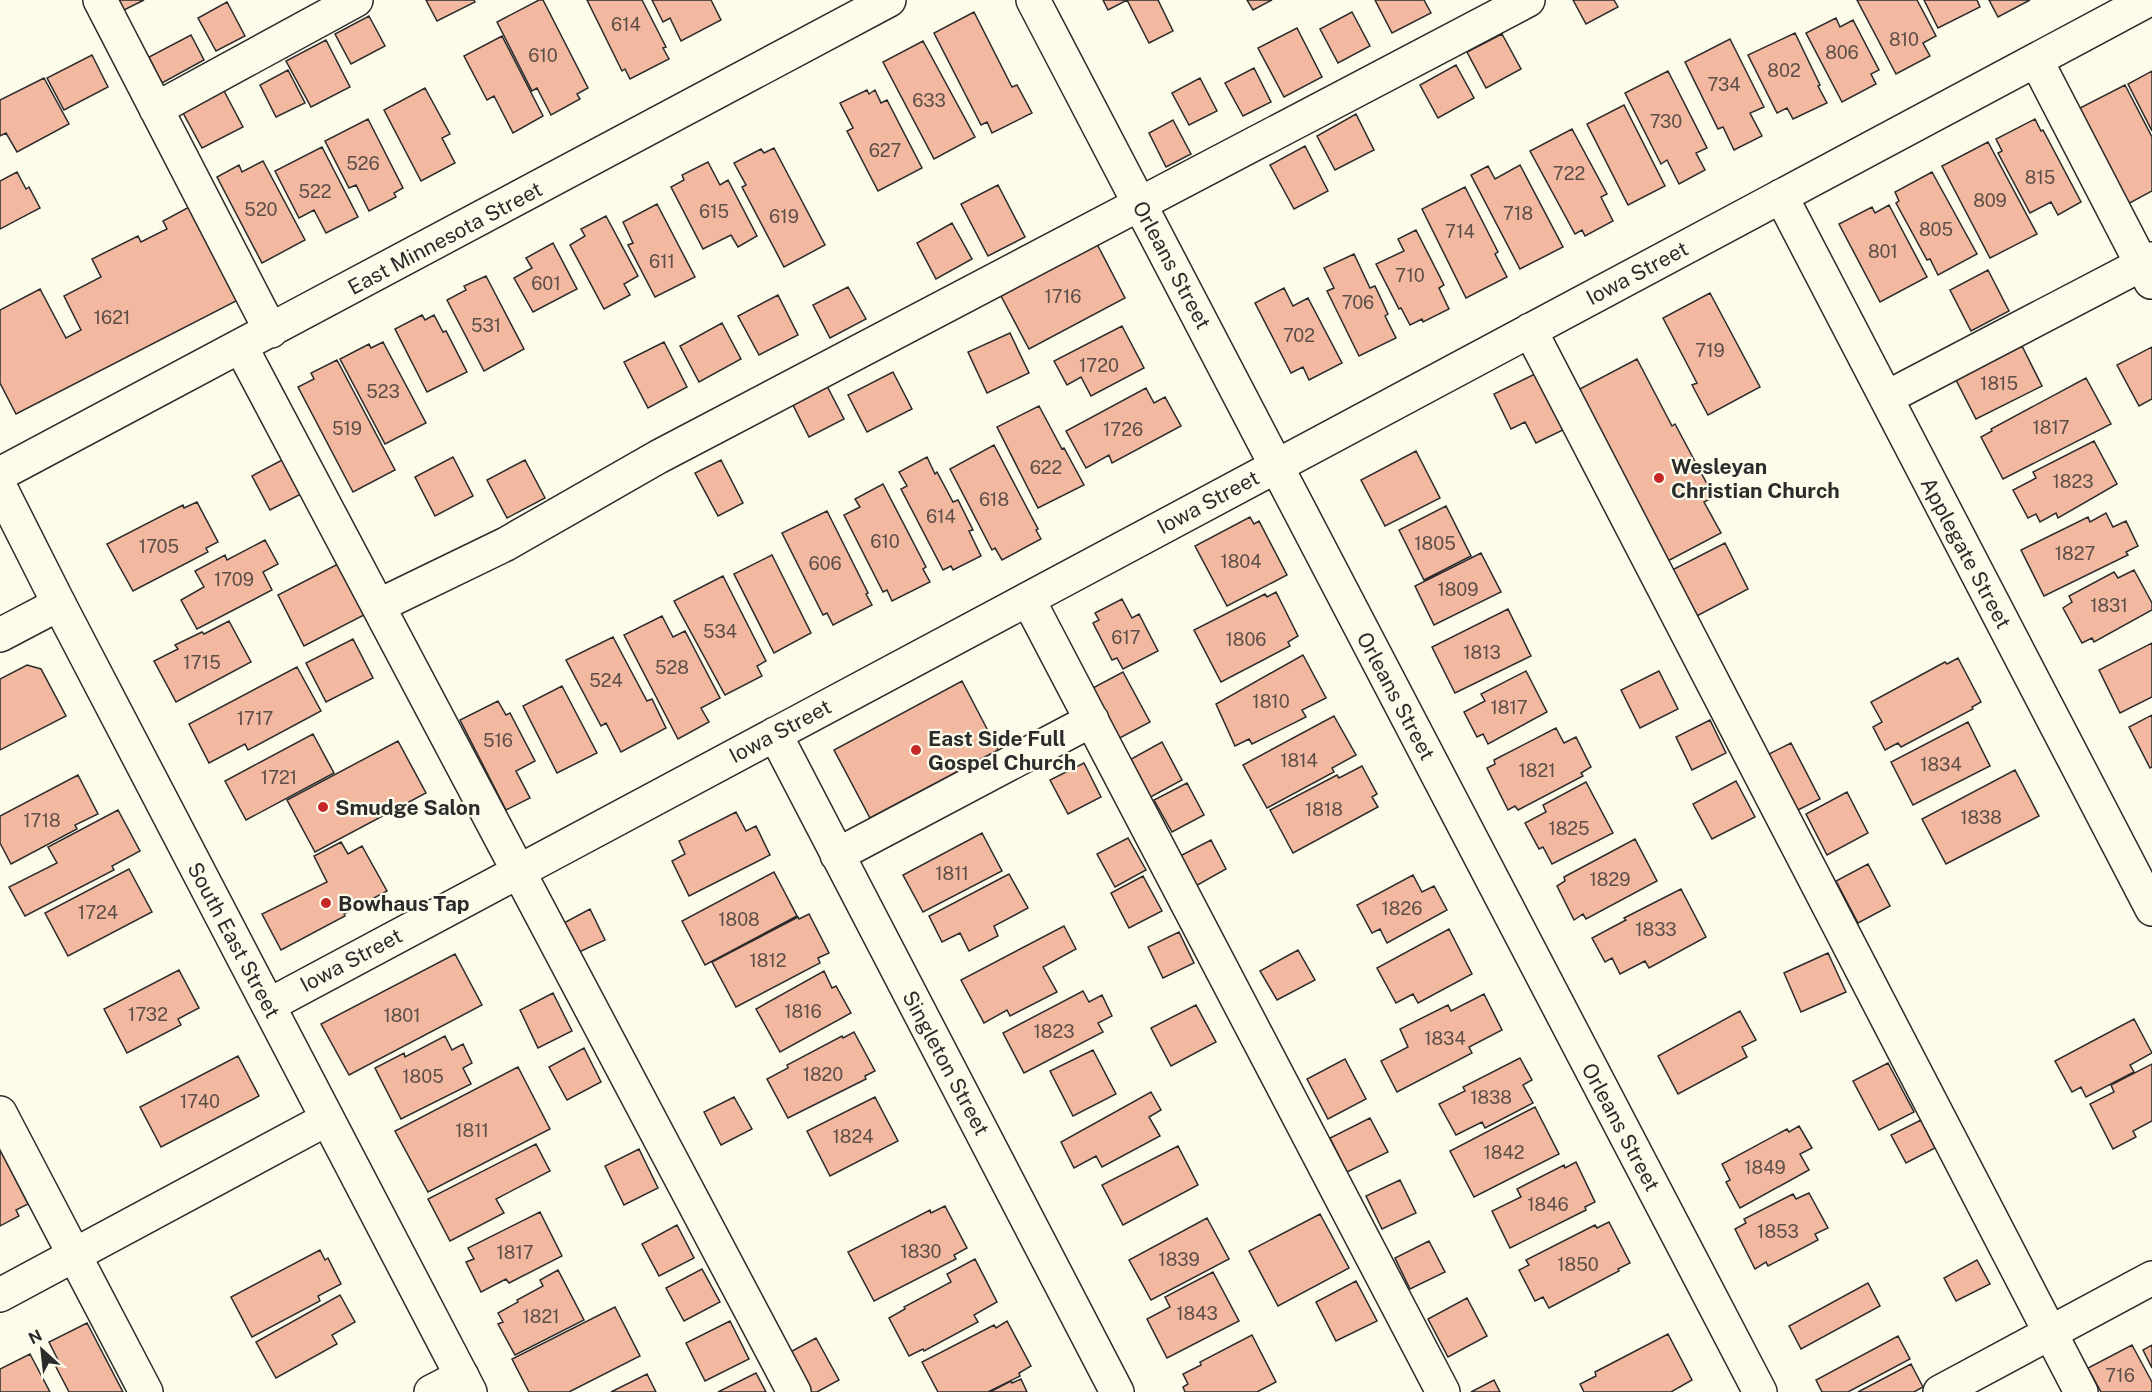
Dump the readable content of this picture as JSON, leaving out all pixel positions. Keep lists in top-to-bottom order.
{
  "streets": {
    "street": [
      "East Minnesota Street",
      "Orleans Street",
      "Iowa Street",
      "Applegate Street",
      "South East Street",
      "Singleton Street"
    ]
  },
  "crossings": [
    ["Orleans Street", "Iowa Street"],
    ["Iowa Street", "Applegate Street"],
    ["Iowa Street", "South East Street"],
    ["Iowa Street", "Singleton Street"]
  ],
  "places": [
    "Wesleyan Christian Church",
    "East Side Full Gospel Church",
    "Smudge Salon",
    "Bowhaus Tap"
  ],
  "house_numbers": [
    "614",
    "810",
    "806",
    "610",
    "802",
    "734",
    "633",
    "730",
    "627",
    "526",
    "722",
    "815",
    "522",
    "809",
    "520",
    "615",
    "718",
    "619",
    "805",
    "714",
    "801",
    "611",
    "710",
    "601",
    "1716",
    "706",
    "1621",
    "531",
    "702",
    "719",
    "1720",
    "1815",
    "523",
    "1817",
    "519",
    "1726",
    "622",
    "1823",
    "618",
    "614",
    "610",
    "1805",
    "1705",
    "1827",
    "1804",
    "606",
    "1709",
    "1809",
    "1831",
    "534",
    "617",
    "1806",
    "1813",
    "1715",
    "528",
    "524",
    "1810",
    "1817",
    "1717",
    "516",
    "1814",
    "1834",
    "1821",
    "1721",
    "1818",
    "1838",
    "1718",
    "1825",
    "1811",
    "1829",
    "1826",
    "1724",
    "1808",
    "1833",
    "1812",
    "1816",
    "1732",
    "1801",
    "1823",
    "1834",
    "1820",
    "1805",
    "1838",
    "1740",
    "1811",
    "1824",
    "1842",
    "1849",
    "1846",
    "1853",
    "1830",
    "1817",
    "1839",
    "1850",
    "1843",
    "1821",
    "716"
  ],
  "north": "top left"
}
